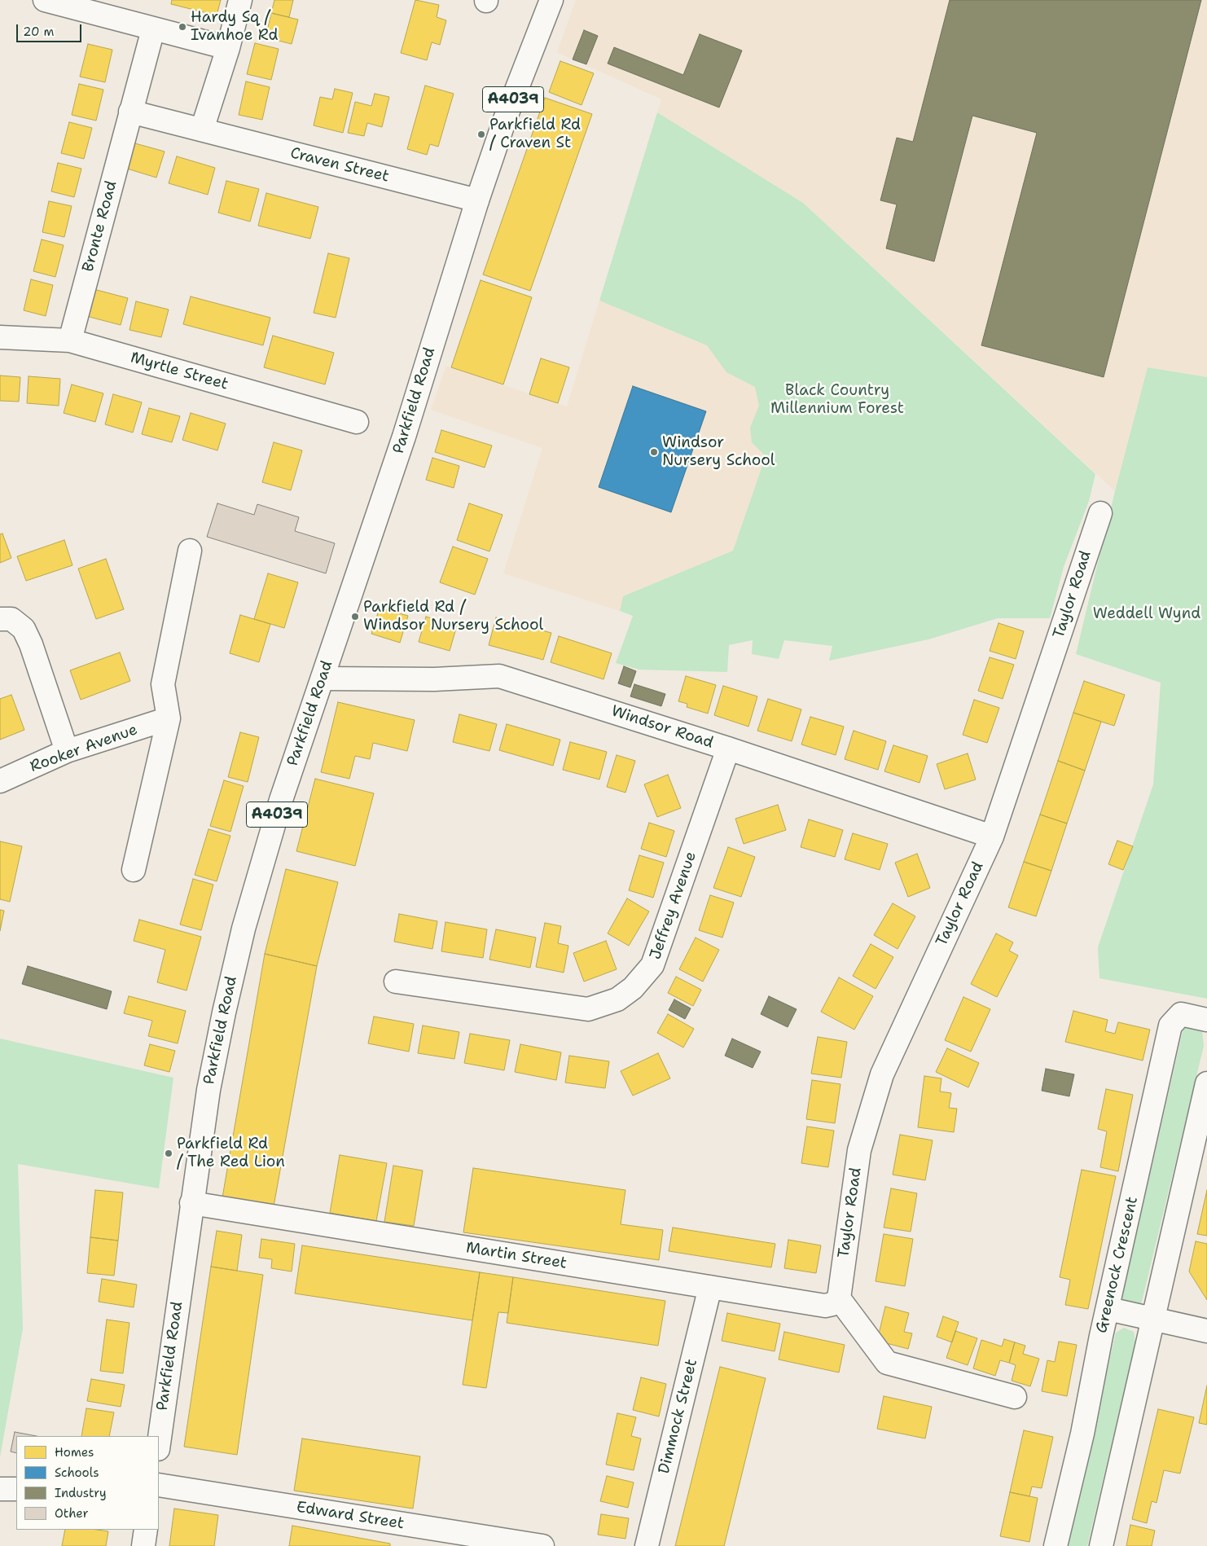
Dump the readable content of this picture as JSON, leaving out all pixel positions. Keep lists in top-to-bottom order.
{
  "streets": {
    "street": [
      "A4039",
      "Craven Street",
      "Bronte Road",
      "Myrtle Street",
      "Parkfield Road",
      "Taylor Road",
      "Windsor Road",
      "Rooker Avenue",
      "Jeffrey Avenue",
      "Martin Street",
      "Greenock Crescent",
      "Dimmock Street",
      "Edward Street"
    ]
  },
  "crossings": [
    ["Craven Street", "Bronte Road"],
    ["Craven Street", "Parkfield Road"],
    ["Bronte Road", "Myrtle Street"],
    ["Parkfield Road", "Windsor Road"],
    ["Parkfield Road", "Martin Street"],
    ["Taylor Road", "Windsor Road"],
    ["Taylor Road", "Martin Street"],
    ["Windsor Road", "Jeffrey Avenue"],
    ["Martin Street", "Dimmock Street"]
  ],
  "parks": ["Black Country Millennium Forest", "Weddell Wynd"],
  "places": [
    "Hardy Sq / Ivanhoe Rd",
    "Parkfield Rd / Craven St",
    "Windsor Nursery School",
    "Parkfield Rd / Windsor Nursery School",
    "Parkfield Rd / The Red Lion"
  ],
  "legend": [
    "Homes",
    "Schools",
    "Industry",
    "Other"
  ],
  "scale_bar": "20 m"
}
